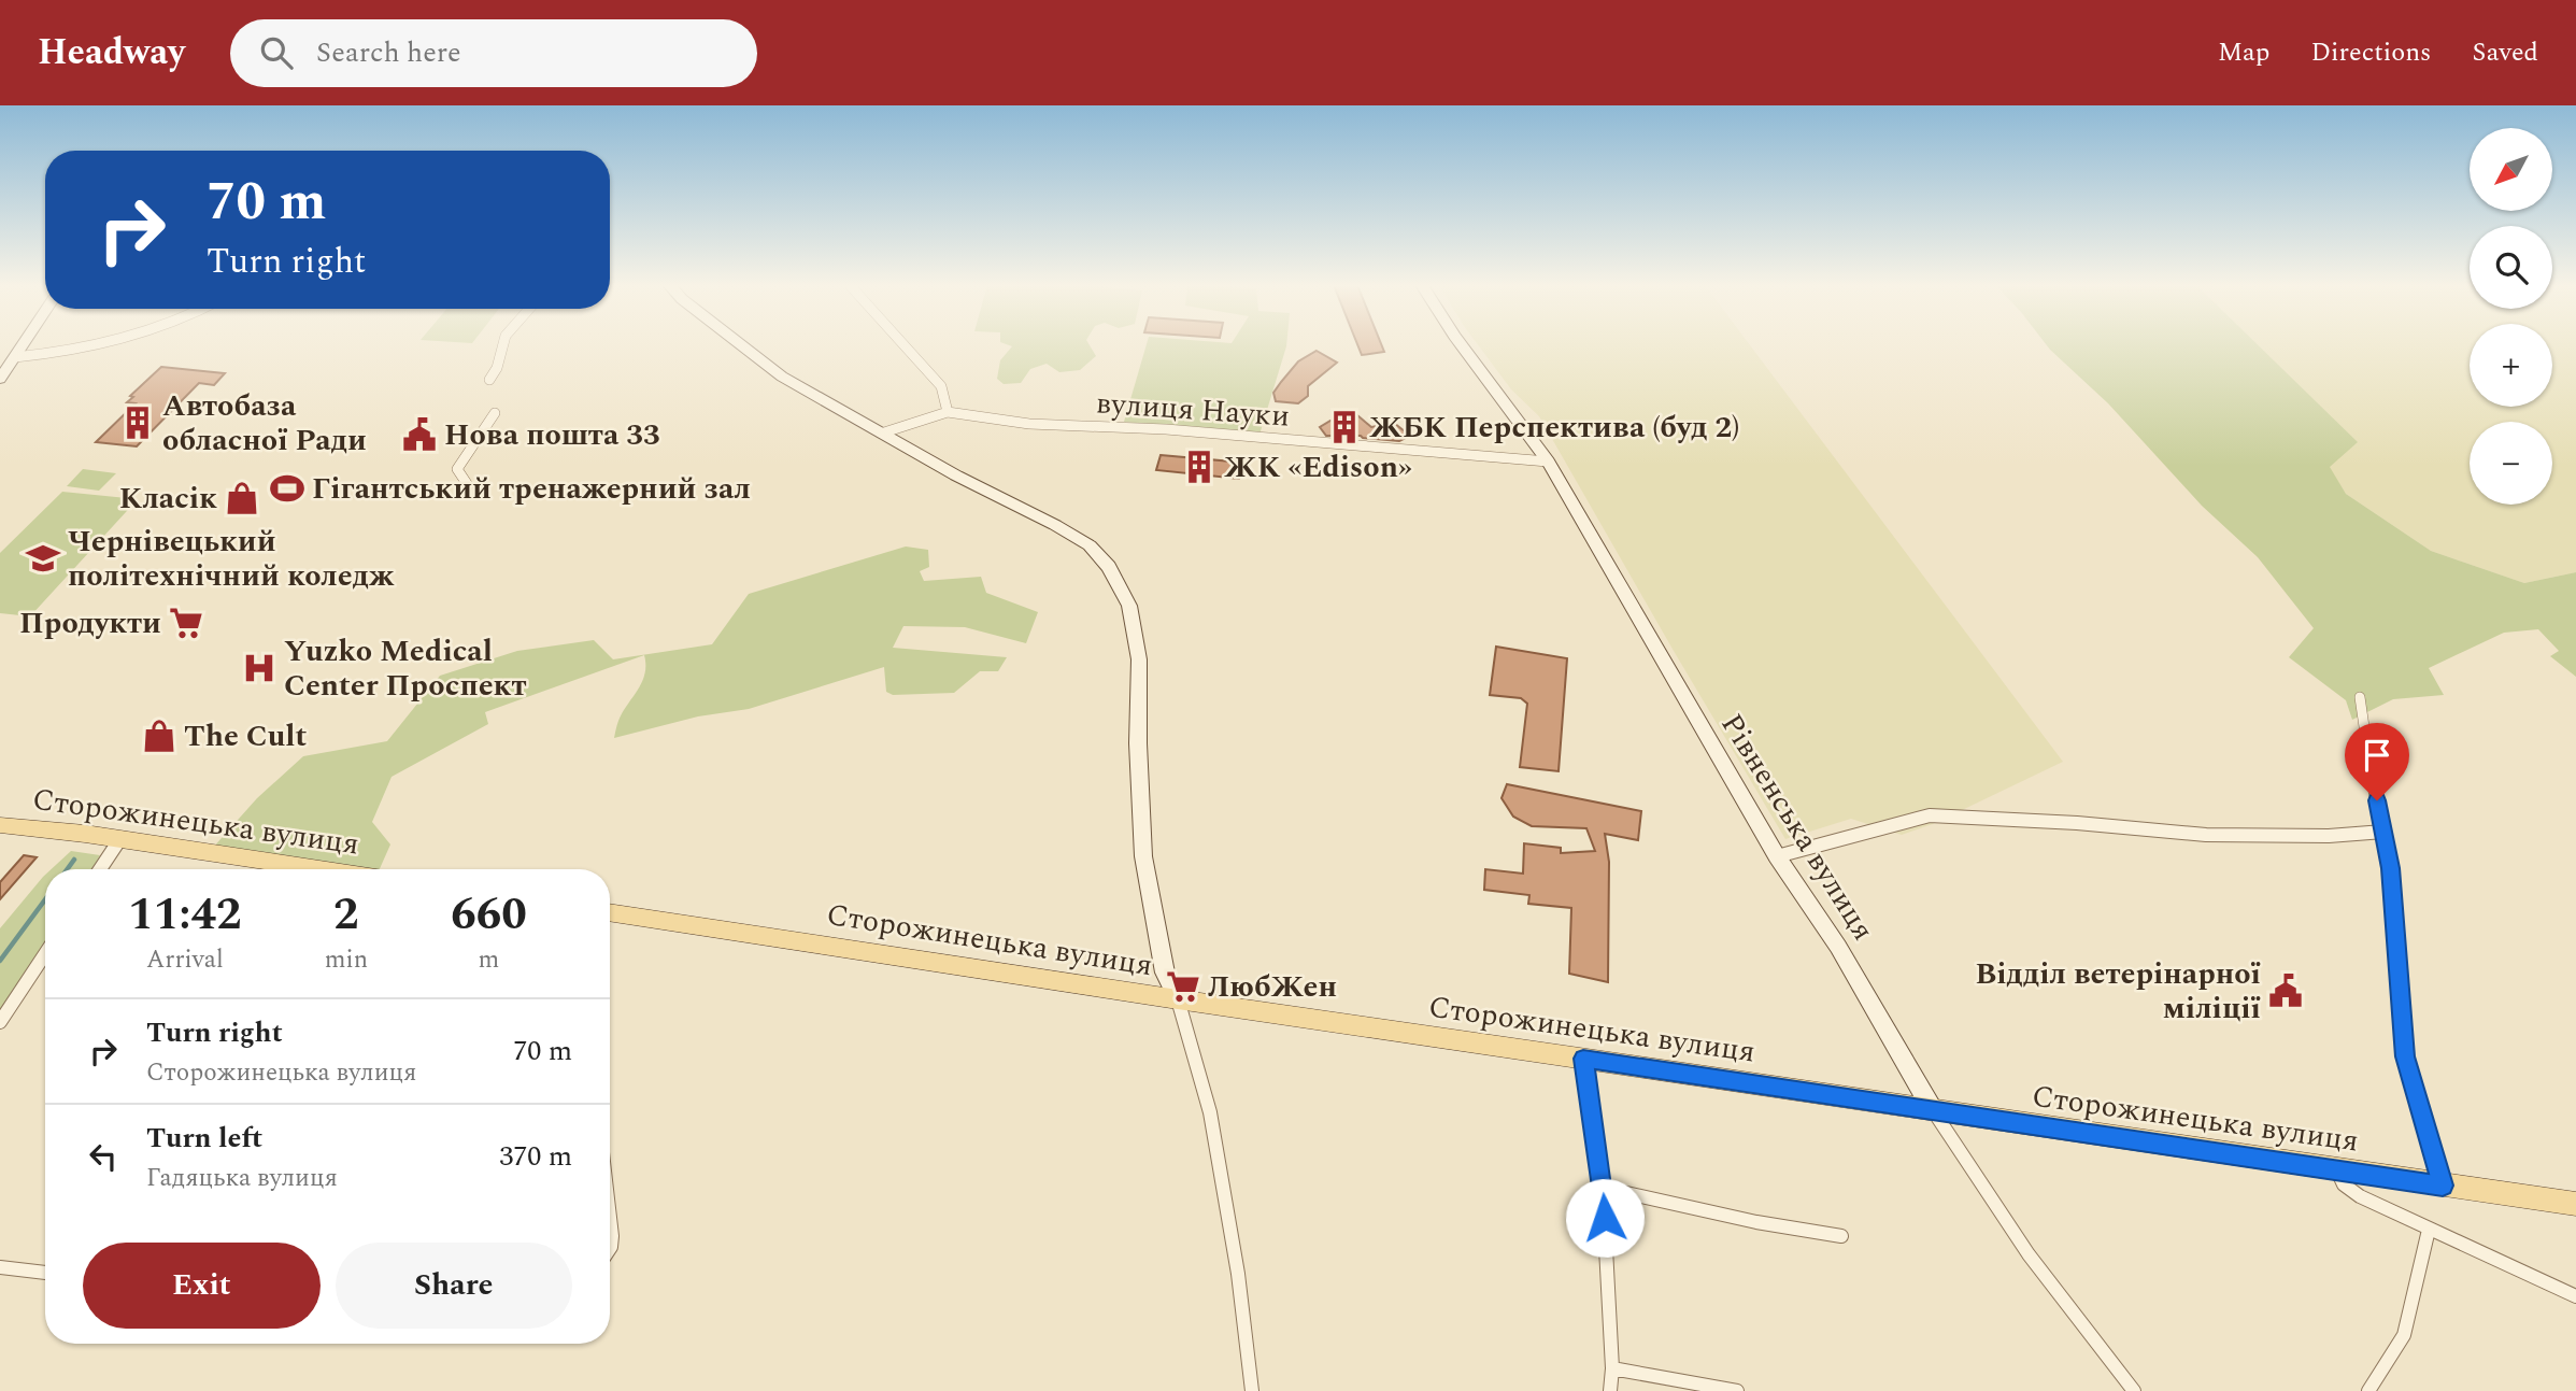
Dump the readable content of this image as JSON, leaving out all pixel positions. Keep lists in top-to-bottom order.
{
  "streets": {
    "main road": ["Сторожинецька вулиця"],
    "street": ["вулиця Науки", "Рівненська вулиця"]
  },
  "crossings": [
    ["вулиця Науки", "Рівненська вулиця"],
    ["Сторожинецька вулиця", "Рівненська вулиця"]
  ],
  "places": {
    "building": ["Автобаза обласної Ради", "ЖБК Перспектива (буд 2)", "ЖК «Edison»"],
    "public building": ["Нова пошта 33", "Відділ ветерінарної міліції"],
    "sports": ["Гігантський тренажерний зал"],
    "shop": ["Класік", "The Cult"],
    "school or university": ["Чернівецький політехнічний коледж"],
    "supermarket": ["Продукти", "ЛюбЖен"],
    "hospital": ["Yuzko Medical Center Проспект"]
  },
  "north": "bottom left",
  "page": {
    "header": "Headway",
    "search": "Search here",
    "nav": ["Map", "Directions", "Saved"],
    "map_buttons": ["+", "−"],
    "turn": ["70 m", "Turn right"],
    "eta": [
      "11:42",
      "Arrival",
      "2",
      "min",
      "660",
      "m"
    ],
    "list": [
      {
        "name": "Turn right",
        "note": "Сторожинецька вулиця",
        "value": "70 m"
      },
      {
        "name": "Turn left",
        "note": "Гадяцька вулиця",
        "value": "370 m"
      }
    ],
    "buttons": ["Exit", "Share"]
  }
}
